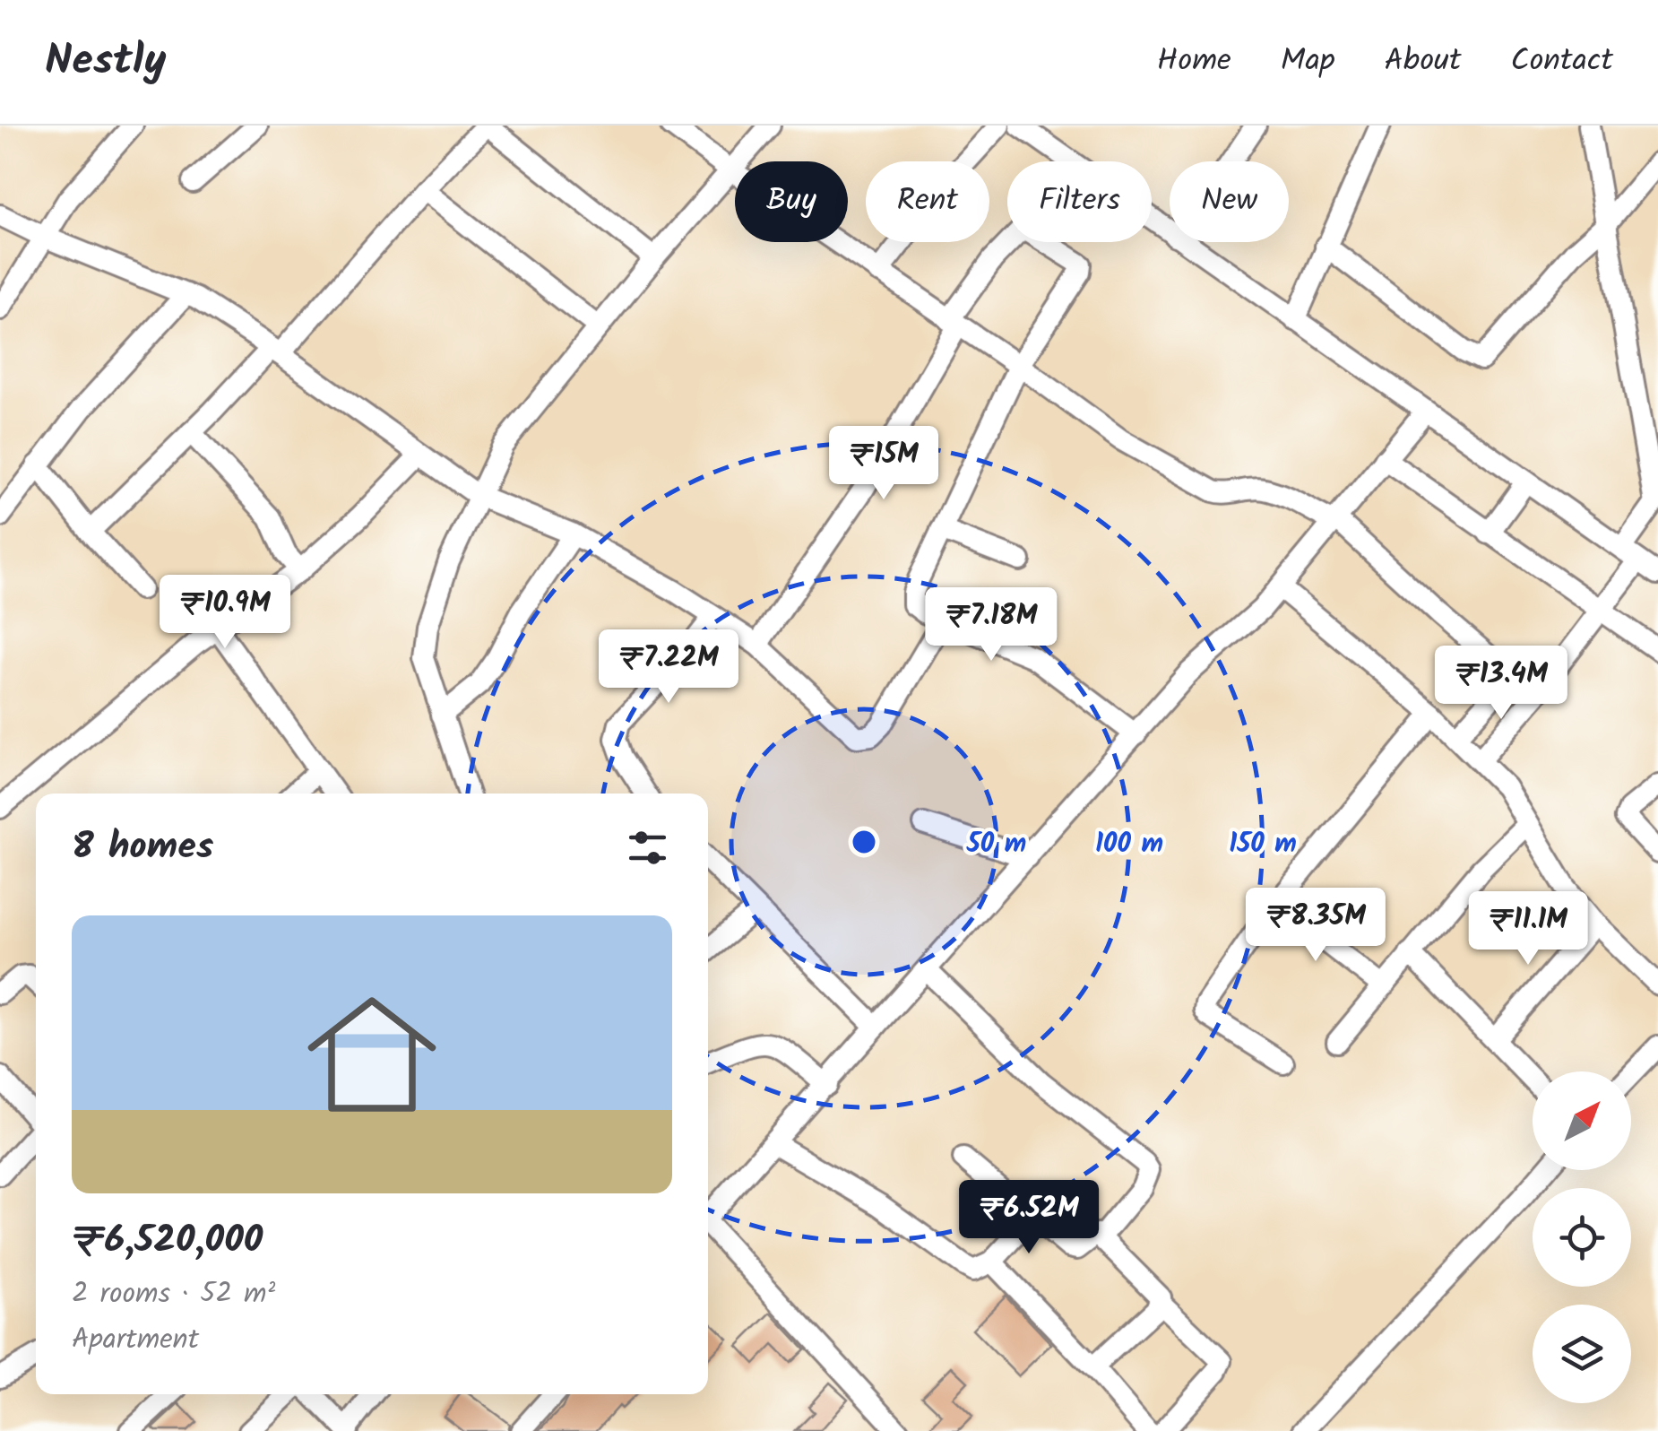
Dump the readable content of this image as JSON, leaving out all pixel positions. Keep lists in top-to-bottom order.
{
  "north": "top right",
  "page": {
    "header": "Nestly",
    "nav": [
      "Home",
      "Map",
      "About",
      "Contact"
    ],
    "chip": [
      "Buy",
      "Rent",
      "Filters",
      "New"
    ],
    "price": [
      "₹15M",
      "₹10.9M",
      "₹7.18M",
      "₹7.22M",
      "₹13.4M",
      "₹8.35M",
      "₹11.1M",
      "₹6.52M"
    ],
    "heading": "8 homes",
    "list": [
      {
        "name": "₹6,520,000",
        "note": "2 rooms · 52 m² · Apartment"
      }
    ]
  },
  "rings": ["50 m", "100 m", "150 m"]
}
